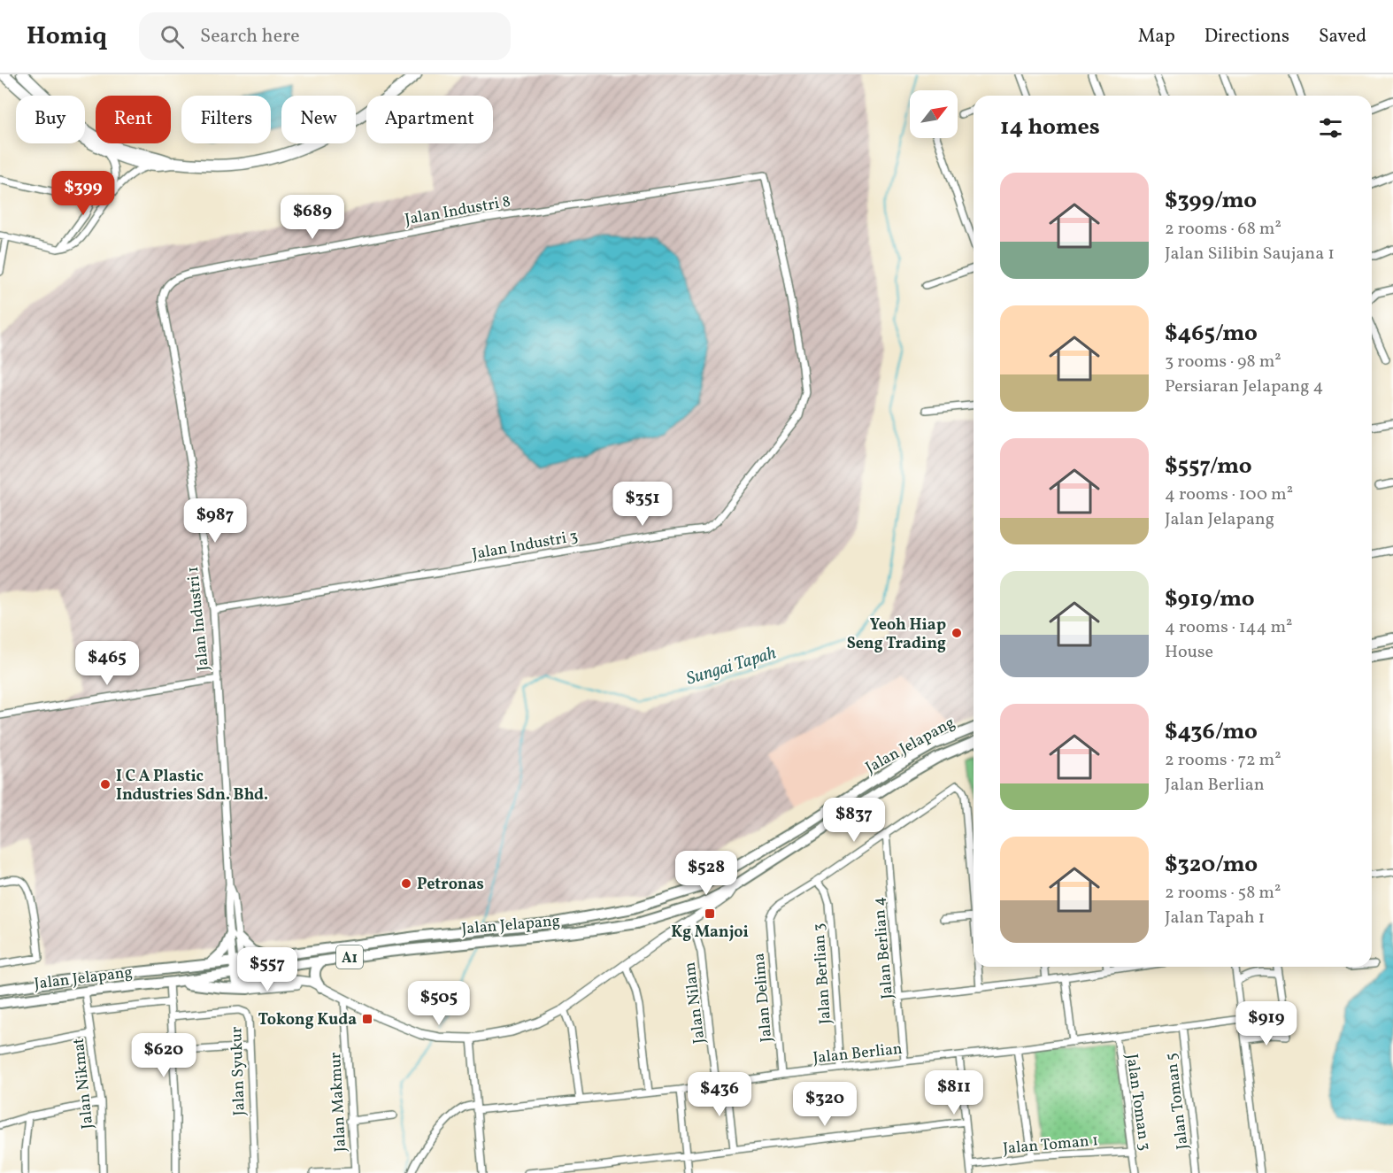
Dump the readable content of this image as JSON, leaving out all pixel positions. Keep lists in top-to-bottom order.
{
  "streets": {
    "main road": ["Jalan Jelapang", "A1"],
    "street": [
      "Jalan Industri 8",
      "Jalan Industri 3",
      "Jalan Industri 1",
      "Jalan Berlian 4",
      "Jalan Berlian 3",
      "Jalan Delima",
      "Jalan Nilam",
      "Jalan Berlian",
      "Jalan Syukur",
      "Jalan Nikmat",
      "Jalan Toman 5",
      "Jalan Makmur",
      "Jalan Toman 3",
      "Jalan Toman 1"
    ]
  },
  "crossings": [
    ["Jalan Industri 8", "Jalan Industri 3"],
    ["Jalan Industri 8", "Jalan Industri 1"],
    ["Jalan Industri 3", "Jalan Industri 1"],
    ["Jalan Industri 1", "Jalan Jelapang"],
    ["Jalan Jelapang", "Jalan Nikmat"],
    ["Jalan Berlian 4", "Jalan Berlian"],
    ["Jalan Berlian 3", "Jalan Delima"],
    ["Jalan Berlian 3", "Jalan Berlian"],
    ["Jalan Delima", "Jalan Berlian"],
    ["Jalan Nilam", "Jalan Berlian"],
    ["Jalan Berlian", "Jalan Toman 5"],
    ["Jalan Berlian", "Jalan Toman 3"],
    ["Jalan Toman 3", "Jalan Toman 1"]
  ],
  "water": ["Sungai Tapah"],
  "places": {
    "other": ["Yeoh Hiap Seng Trading", "I C A Plastic Industries Sdn. Bhd.", "Petronas"],
    "transit": ["Kg Manjoi", "Tokong Kuda"]
  },
  "north": "top right",
  "page": {
    "header": "Homiq",
    "search": "Search here",
    "nav": ["Map", "Directions", "Saved"],
    "chip": [
      "Buy",
      "Rent",
      "Filters",
      "New",
      "Apartment"
    ],
    "heading": "14 homes",
    "list": [
      {
        "name": "$399/mo",
        "note": "2 rooms · 68 m² · Jalan Silibin Saujana 1"
      },
      {
        "name": "$465/mo",
        "note": "3 rooms · 98 m² · Persiaran Jelapang 4"
      },
      {
        "name": "$557/mo",
        "note": "4 rooms · 100 m² · Jalan Jelapang"
      },
      {
        "name": "$919/mo",
        "note": "4 rooms · 144 m² · House"
      },
      {
        "name": "$436/mo",
        "note": "2 rooms · 72 m² · Jalan Berlian"
      },
      {
        "name": "$320/mo",
        "note": "2 rooms · 58 m² · Jalan Tapah 1"
      }
    ],
    "price": [
      "$399",
      "$689",
      "$351",
      "$987",
      "$465",
      "$837",
      "$528",
      "$557",
      "$505",
      "$919",
      "$620",
      "$811",
      "$436",
      "$320"
    ]
  }
}
